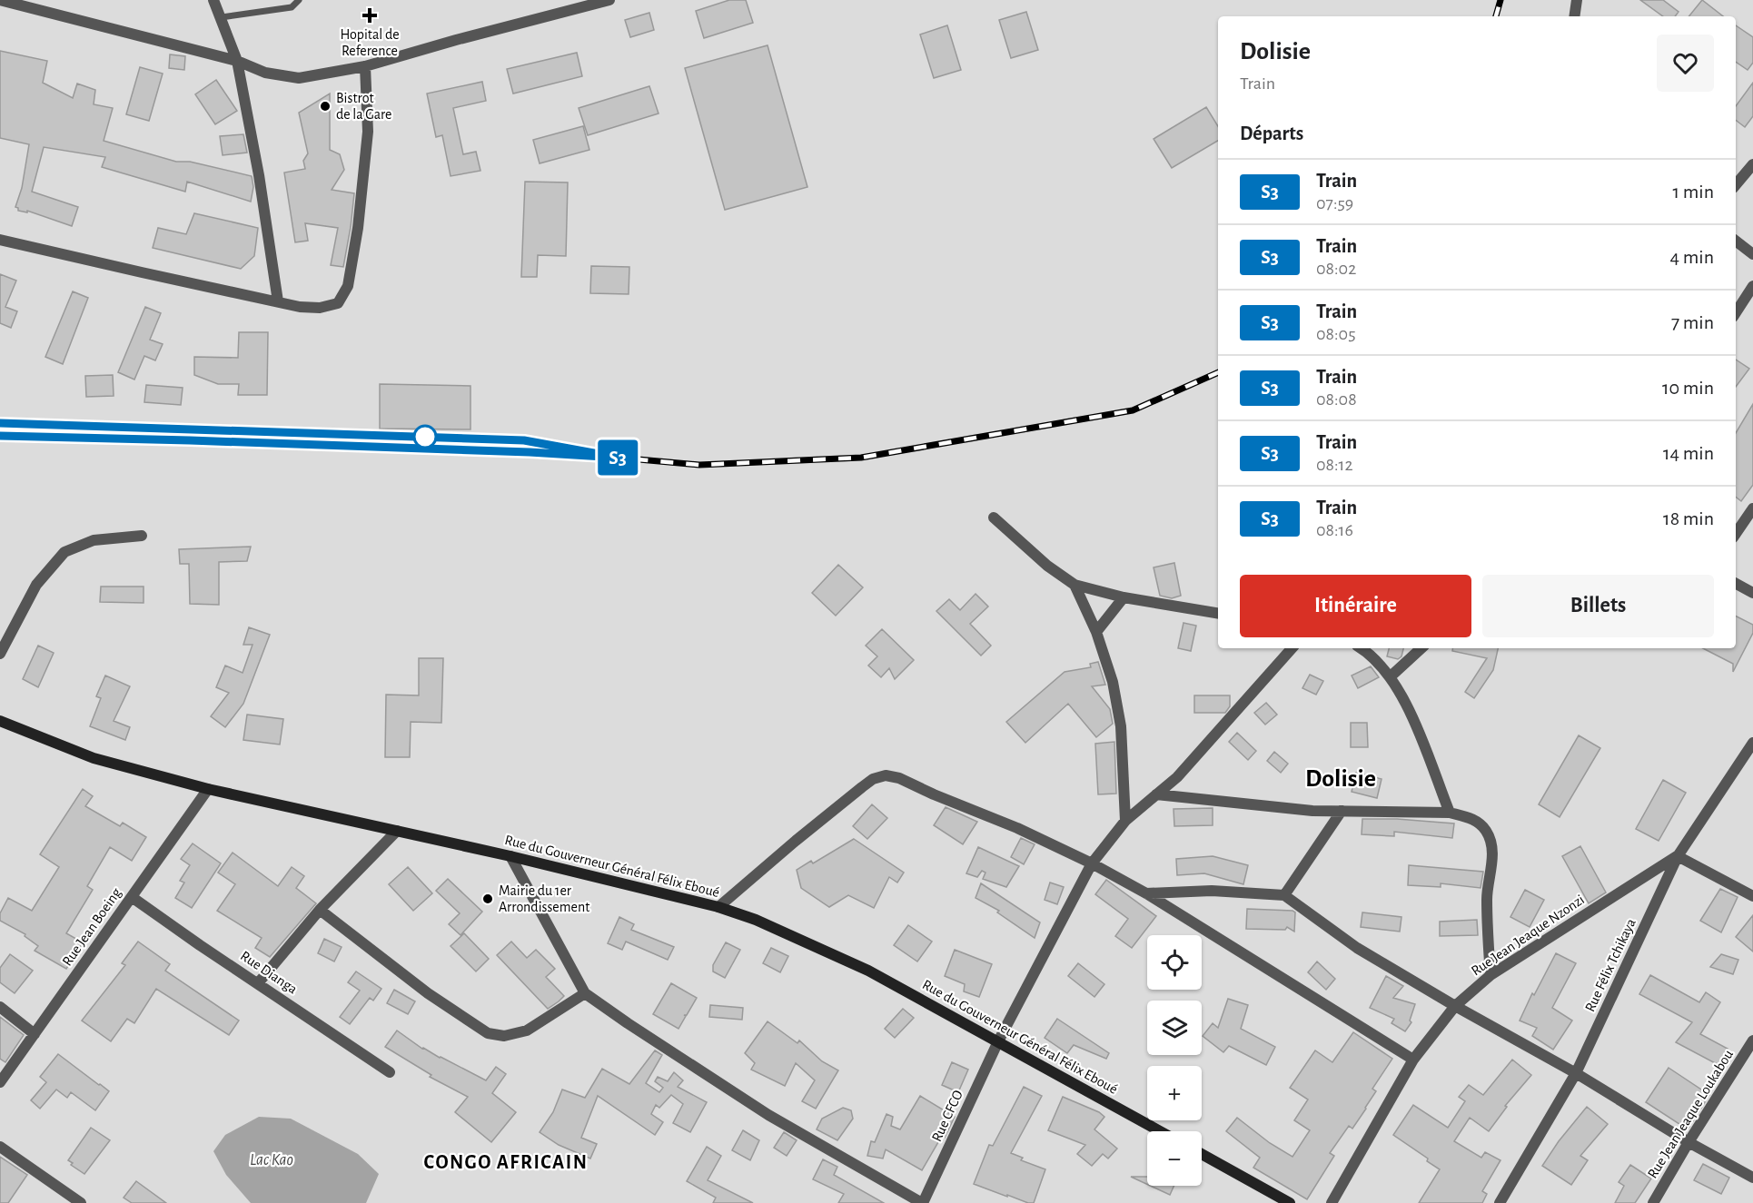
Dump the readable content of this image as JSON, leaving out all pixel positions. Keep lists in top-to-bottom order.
{
  "streets": {
    "main road": ["Rue du Gouverneur Général Félix Eboué"],
    "street": [
      "Rue Jean Boeing",
      "Rue Jean Jeaque Nzonzi",
      "Rue Félix Tchikaya",
      "Rue Dianga",
      "Rue Jean Jeaque Loukabou",
      "Rue CFCO"
    ]
  },
  "crossings": [
    ["Rue du Gouverneur Général Félix Eboué", "Rue Jean Boeing"],
    ["Rue du Gouverneur Général Félix Eboué", "Rue CFCO"],
    ["Rue Jean Boeing", "Rue Dianga"],
    ["Rue Jean Jeaque Nzonzi", "Rue Félix Tchikaya"]
  ],
  "districts": ["Dolisie", "CONGO AFRICAIN"],
  "water": ["Lac Kao"],
  "places": {
    "health": ["Hopital de Reference"],
    "other": ["Bistrot de la Gare", "Mairie du 1er Arrondissement"]
  },
  "page": {
    "on_map": "S3",
    "heading": [
      ["Dolisie", "Train"],
      "Départs"
    ],
    "list": [
      {
        "mark": "S3",
        "name": "Train",
        "note": "07:59",
        "value": "1 min"
      },
      {
        "mark": "S3",
        "name": "Train",
        "note": "08:02",
        "value": "4 min"
      },
      {
        "mark": "S3",
        "name": "Train",
        "note": "08:05",
        "value": "7 min"
      },
      {
        "mark": "S3",
        "name": "Train",
        "note": "08:08",
        "value": "10 min"
      },
      {
        "mark": "S3",
        "name": "Train",
        "note": "08:12",
        "value": "14 min"
      },
      {
        "mark": "S3",
        "name": "Train",
        "note": "08:16",
        "value": "18 min"
      }
    ],
    "buttons": ["Itinéraire", "Billets"],
    "map_buttons": ["+", "−"]
  }
}
